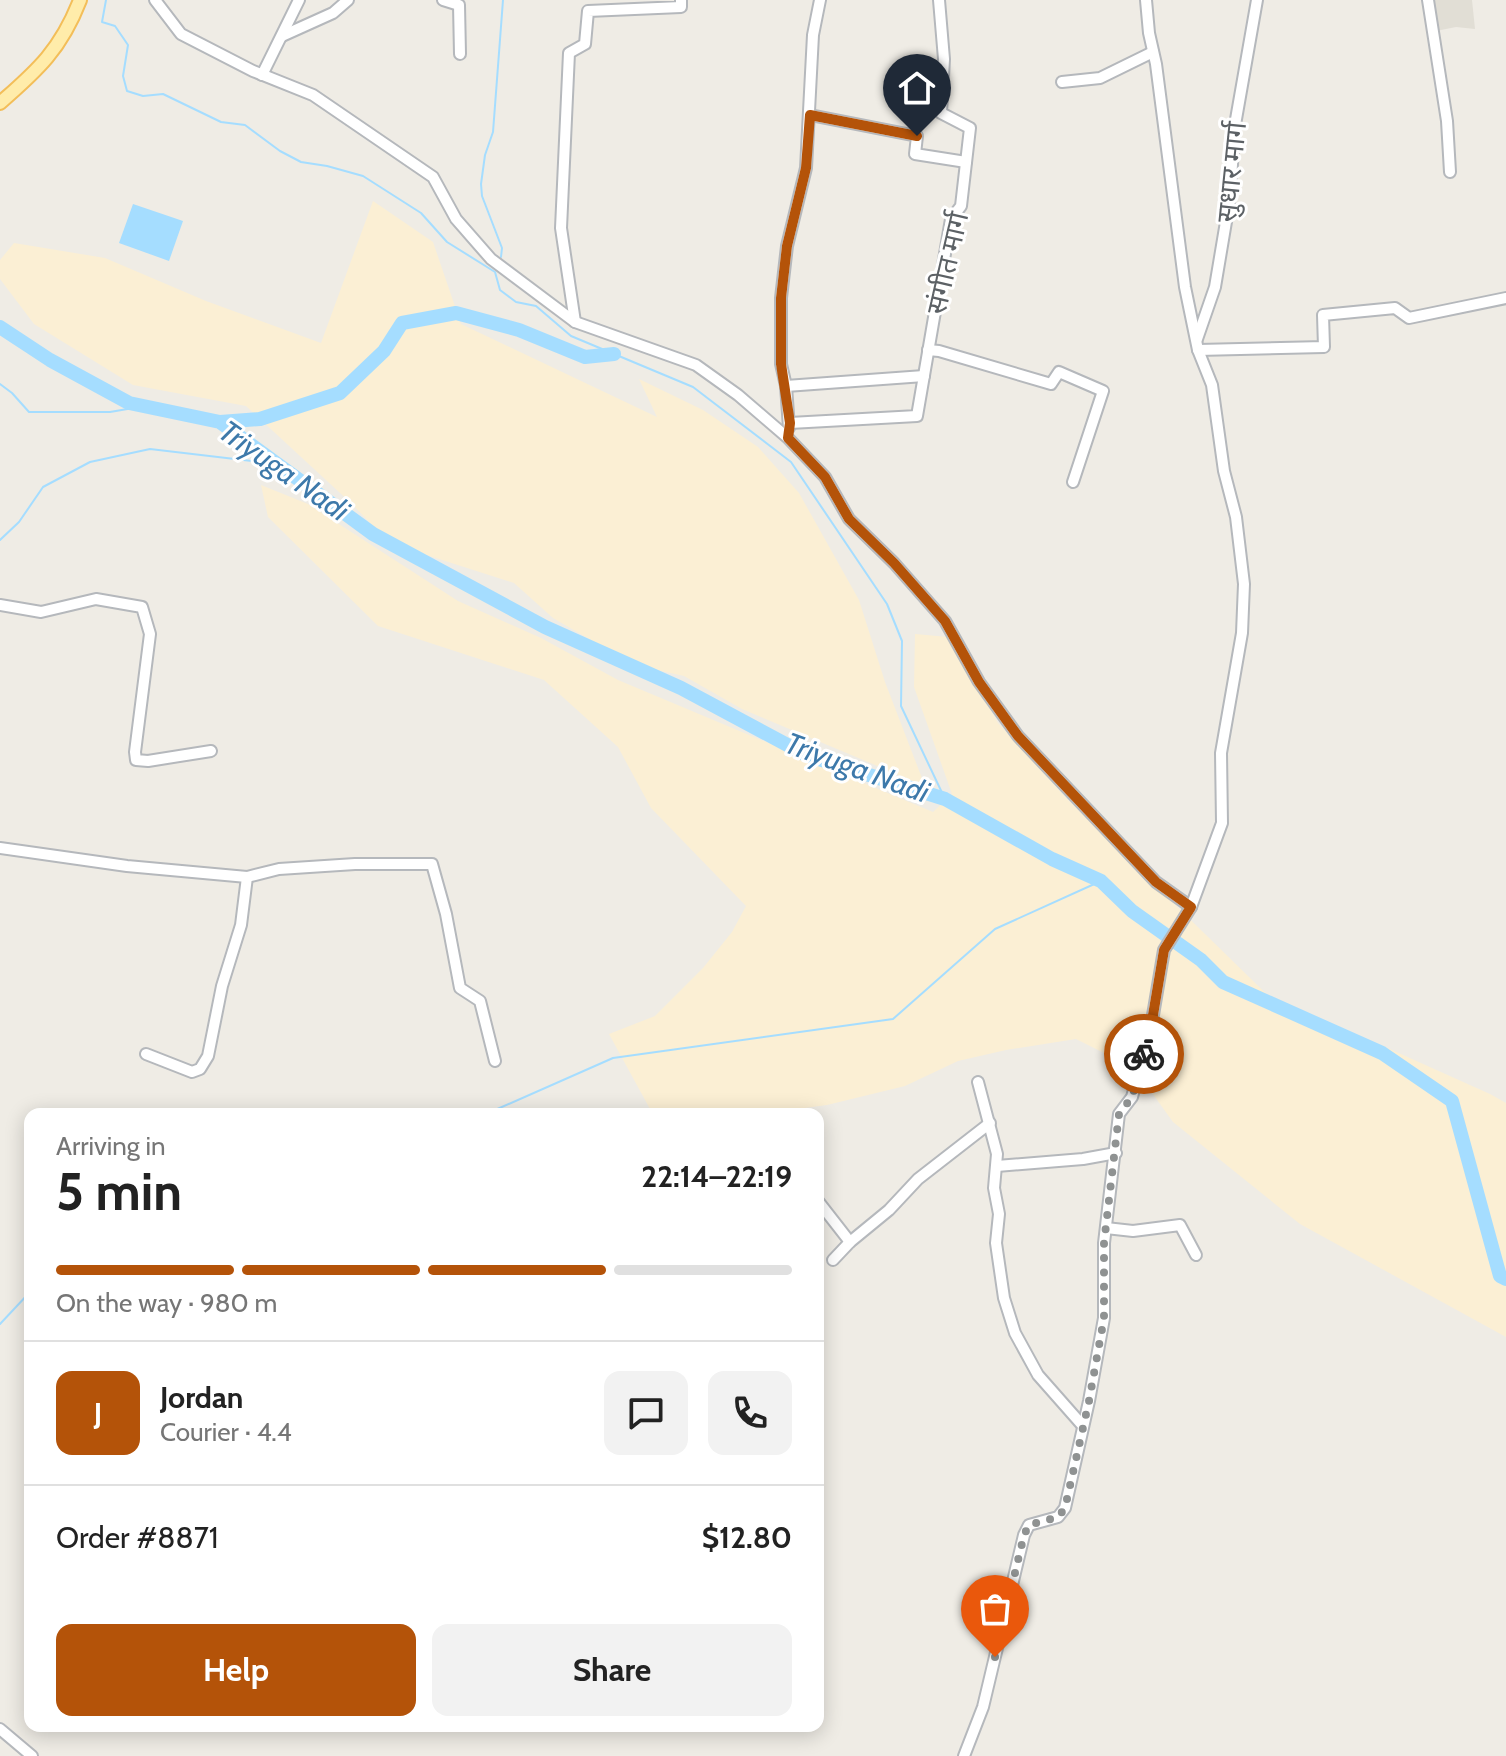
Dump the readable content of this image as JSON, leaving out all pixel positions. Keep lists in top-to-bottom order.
{
  "streets": {
    "street": ["सुधार मार्ग", "संगीत मार्ग"]
  },
  "water": ["Triyuga Nadi"],
  "page": {
    "heading": ["5 min", "Arriving in", "22:14–22:19"],
    "panel": [
      "Jordan",
      "Courier · 4.4",
      "Order #8871",
      "$12.80"
    ],
    "bar": "On the way · 980 m",
    "round": "J",
    "buttons": ["Help", "Share"]
  }
}
